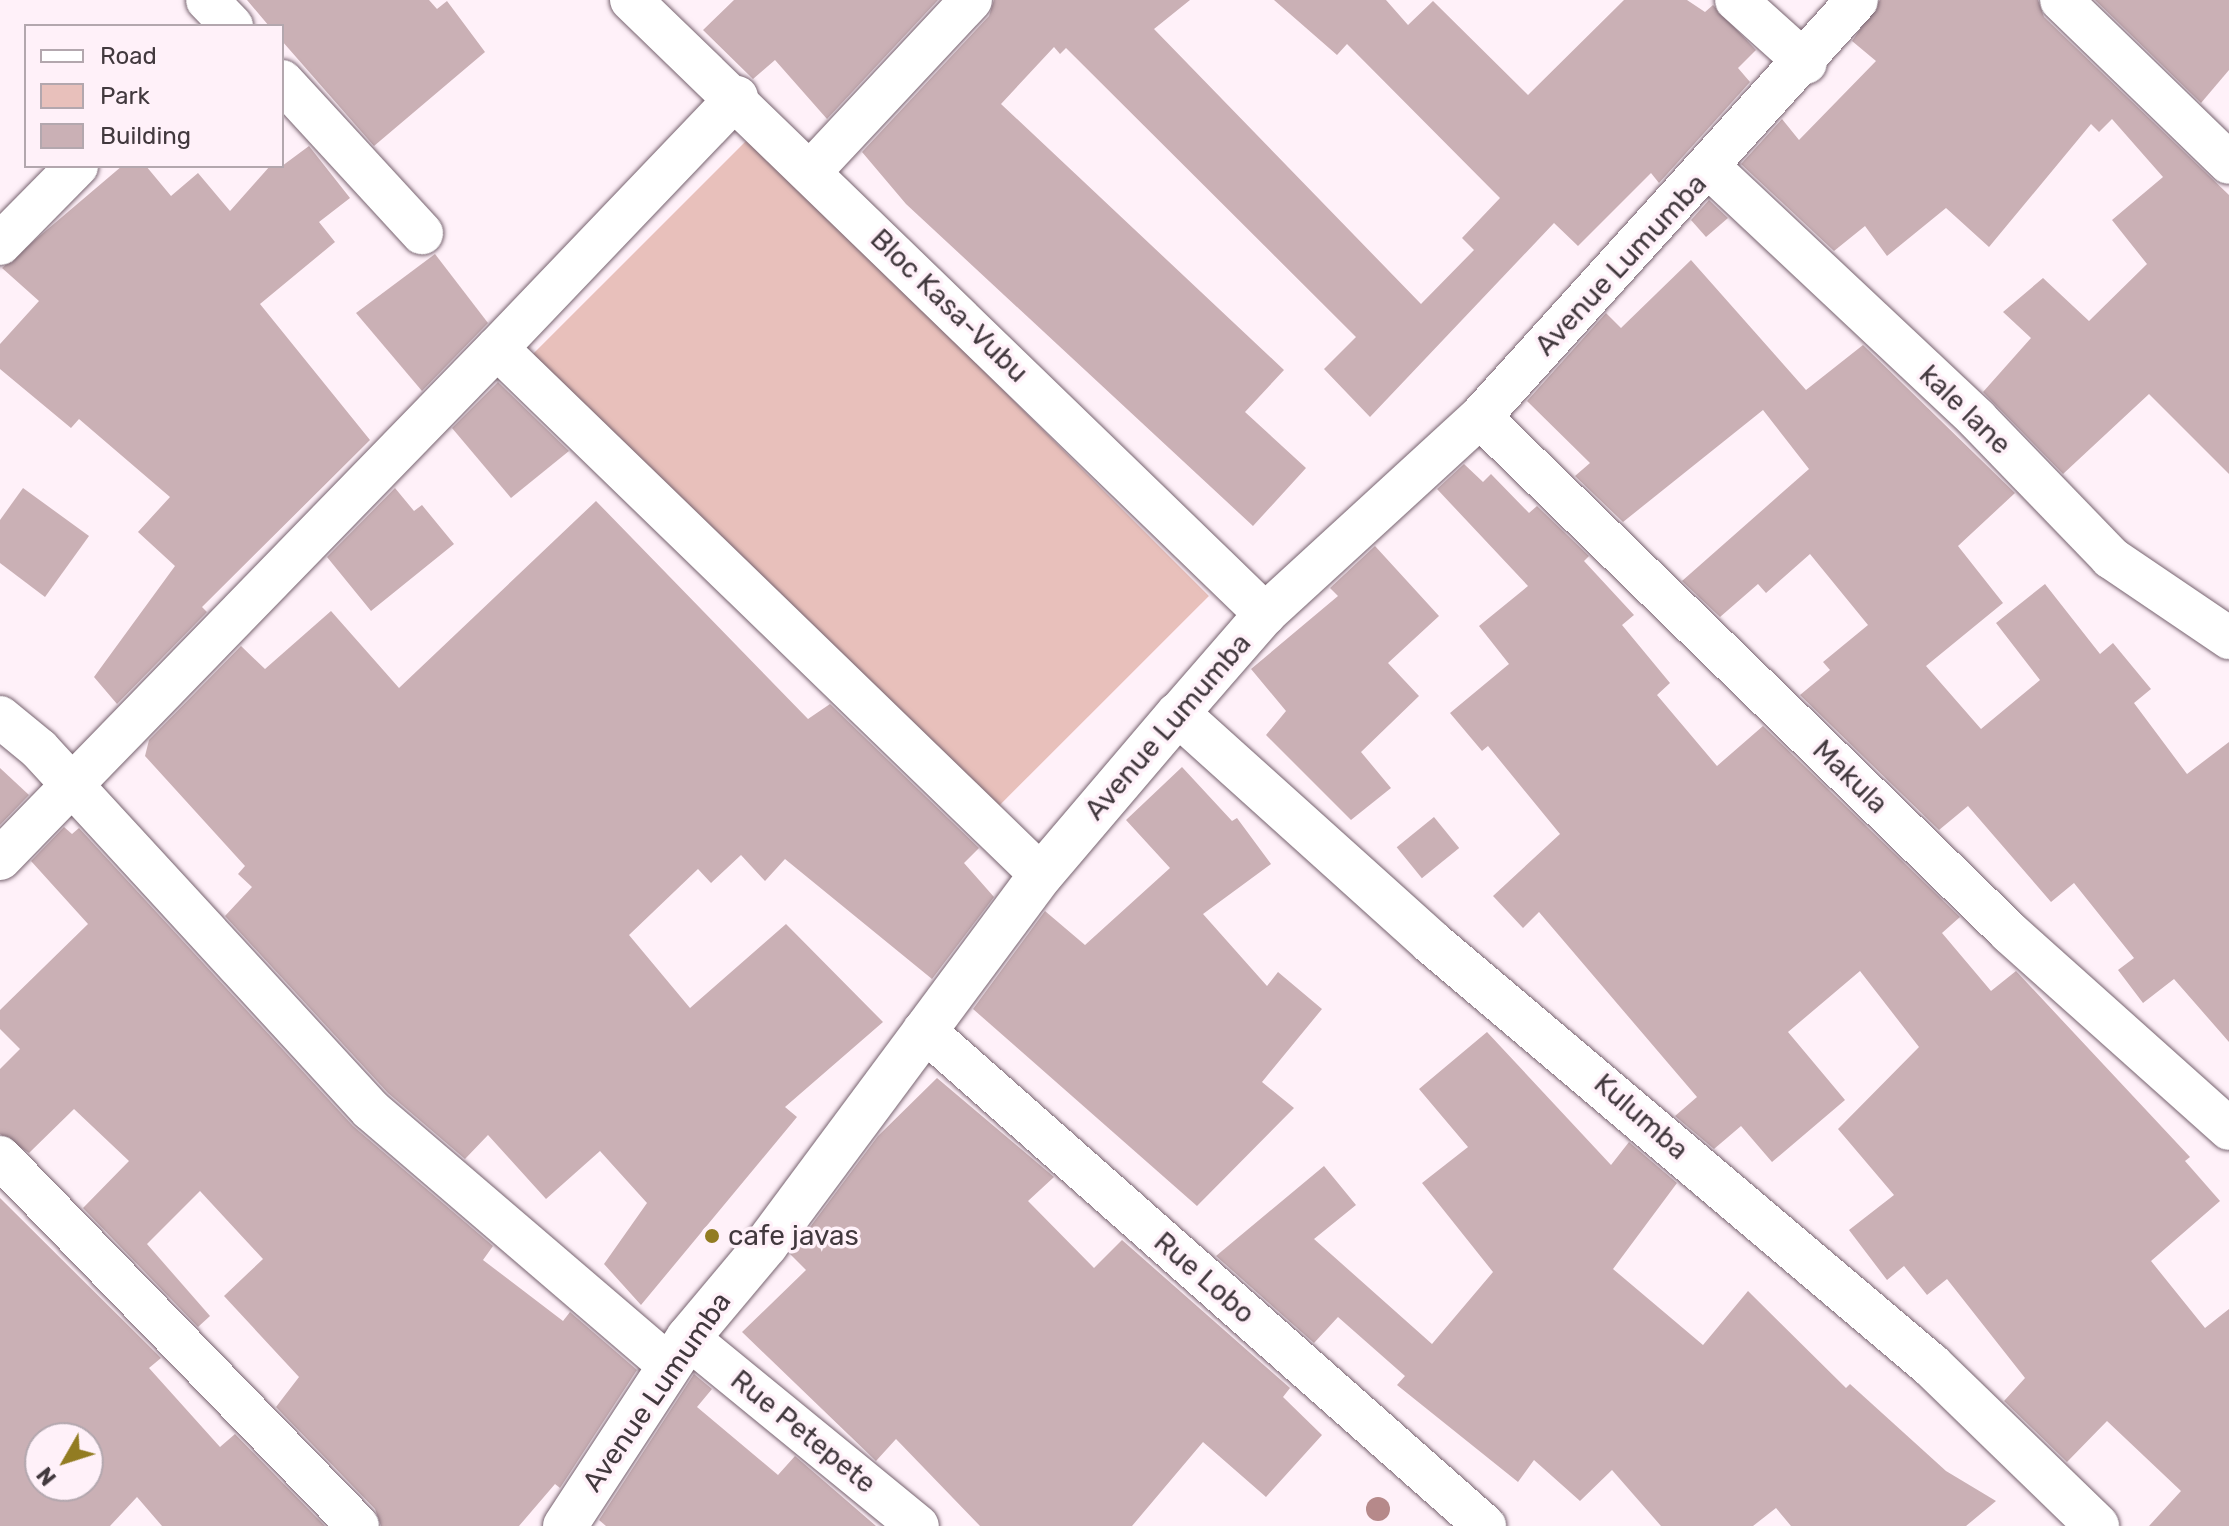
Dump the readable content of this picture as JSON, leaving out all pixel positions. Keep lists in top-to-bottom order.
{
  "streets": {
    "street": [
      "Avenue Lumumba",
      "Bloc Kasa-Vubu",
      "kale lane",
      "Makula",
      "Kulumba",
      "Rue Lobo",
      "Rue Petepete"
    ]
  },
  "crossings": [
    ["Avenue Lumumba", "Bloc Kasa-Vubu"],
    ["Avenue Lumumba", "kale lane"],
    ["Avenue Lumumba", "Makula"],
    ["Avenue Lumumba", "Kulumba"],
    ["Avenue Lumumba", "Rue Lobo"],
    ["Avenue Lumumba", "Rue Petepete"]
  ],
  "places": ["cafe javas"],
  "legend": ["Road", "Park", "Building"],
  "north": "bottom left"
}
